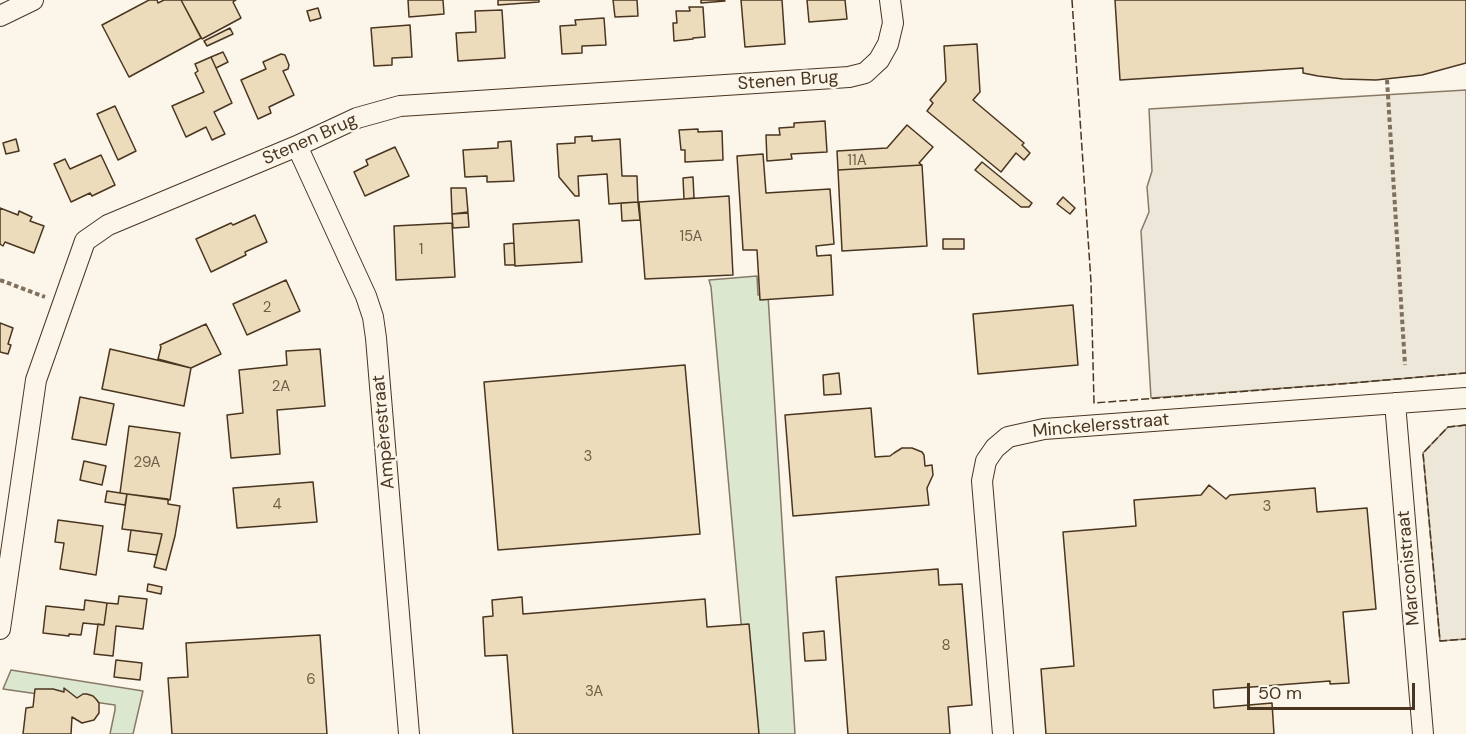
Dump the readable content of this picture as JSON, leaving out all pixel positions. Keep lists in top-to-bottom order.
{
  "streets": {
    "street": [
      "Stenen Brug",
      "Minckelersstraat",
      "Ampèrestraat",
      "Marconistraat"
    ]
  },
  "crossings": [
    ["Stenen Brug", "Ampèrestraat"],
    ["Minckelersstraat", "Marconistraat"]
  ],
  "house_numbers": [
    "11A",
    "15A",
    "1",
    "2",
    "2A",
    "3",
    "29A",
    "4",
    "3",
    "8",
    "6",
    "3A"
  ],
  "scale_bar": "50 m"
}
